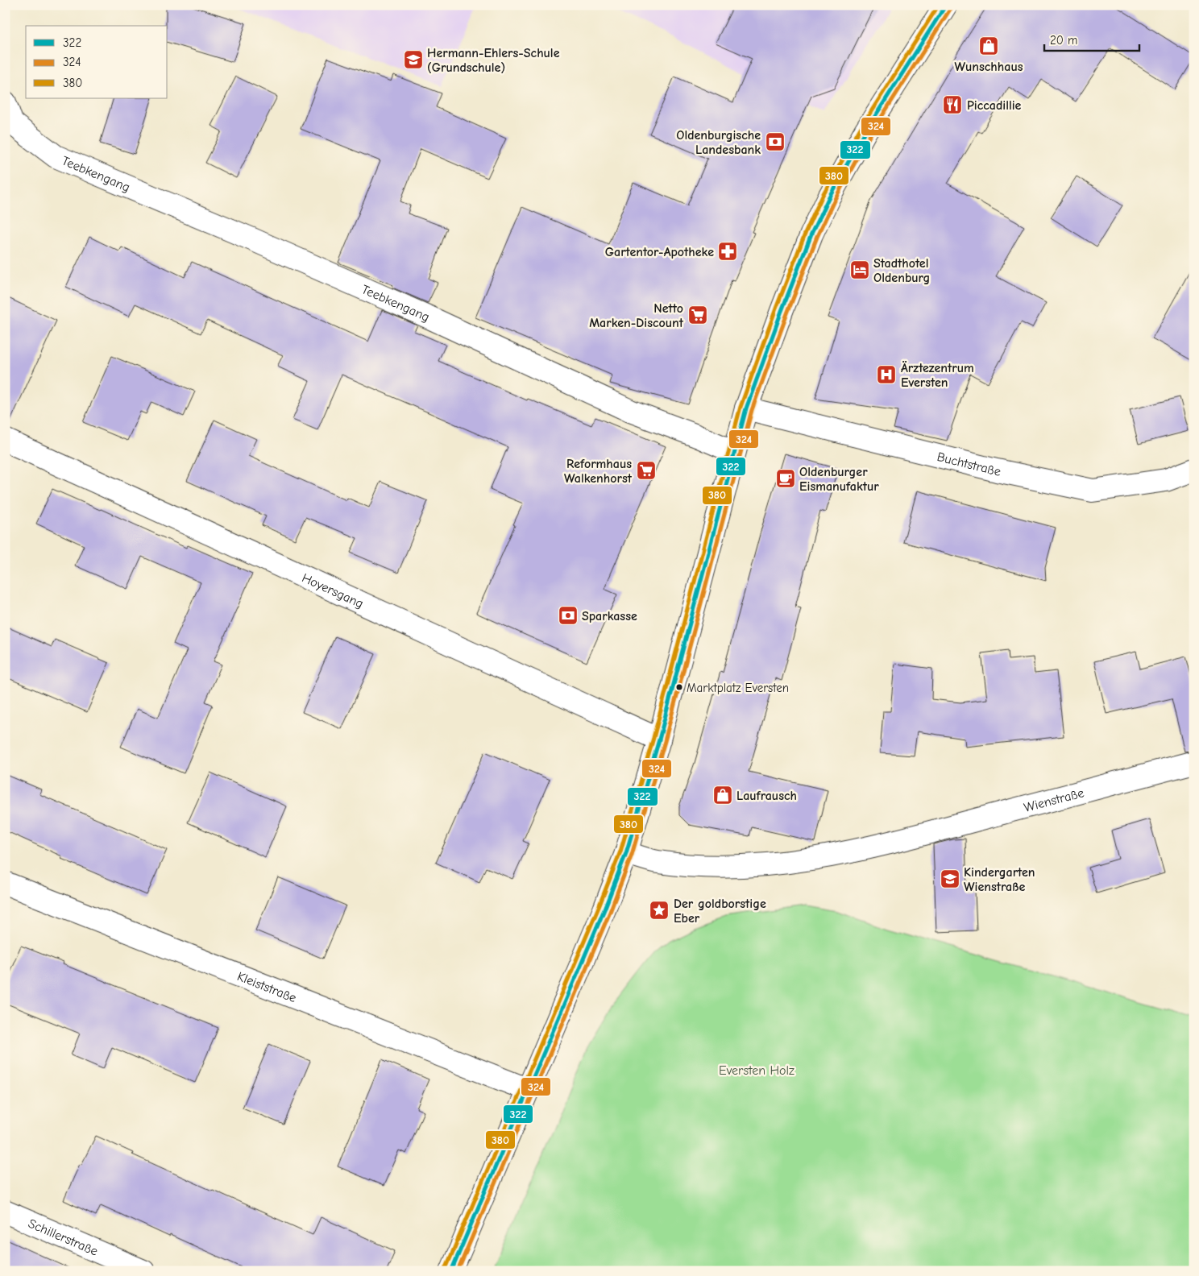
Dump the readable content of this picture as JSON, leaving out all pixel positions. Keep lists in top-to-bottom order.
{
  "streets": {
    "street": [
      "Teebkengang",
      "Buchtstraße",
      "Hoyersgang",
      "Wienstraße",
      "Kleiststraße",
      "Schillerstraße"
    ]
  },
  "parks": ["Eversten Holz"],
  "places": {
    "shop": ["Wunschhaus", "Laufrausch"],
    "school or university": ["Hermann-Ehlers-Schule (Grundschule)", "Kindergarten Wienstraße"],
    "restaurant": ["Piccadillie"],
    "bank": ["Oldenburgische Landesbank", "Sparkasse"],
    "pharmacy": ["Gartentor-Apotheke"],
    "hotel": ["Stadthotel Oldenburg"],
    "supermarket": ["Netto Marken-Discount", "Reformhaus Walkenhorst"],
    "hospital": ["Ärztezentrum Eversten"],
    "cafe": ["Oldenburger Eismanufaktur"],
    "other": ["Marktplatz Eversten"],
    "place": ["Der goldborstige Eber"]
  },
  "lines": ["transit line 322", "transit line 380", "transit line 324"],
  "legend": ["322", "324", "380"],
  "scale_bar": "20 m"
}
